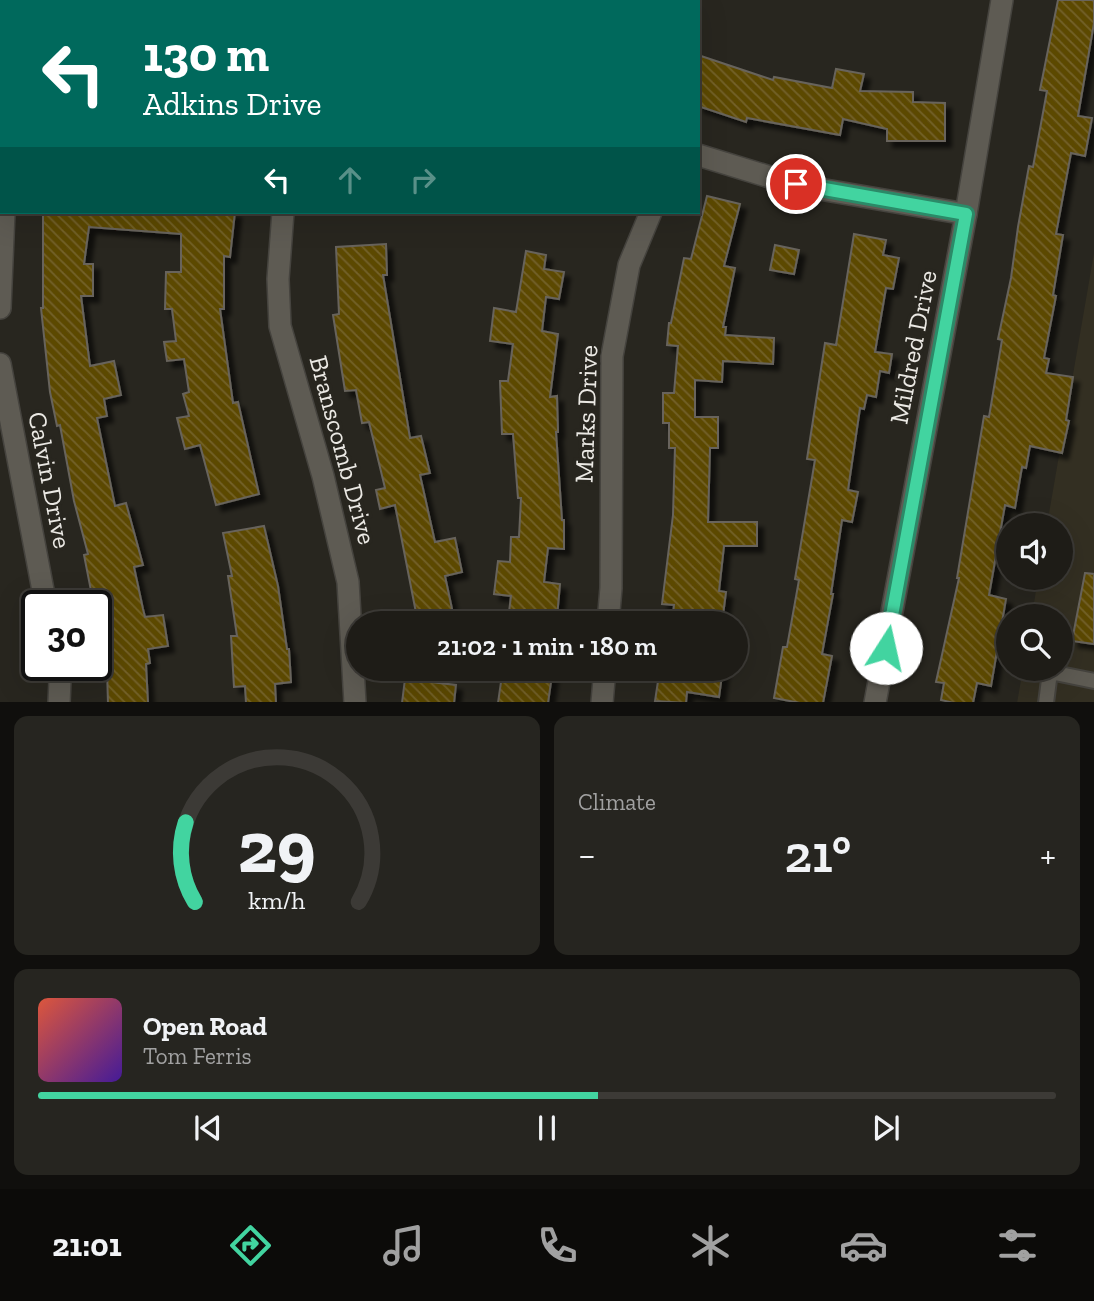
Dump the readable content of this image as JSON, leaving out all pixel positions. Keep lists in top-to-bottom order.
{
  "streets": {
    "street": [
      "Mildred Drive",
      "Marks Drive",
      "Branscomb Drive",
      "Calvin Drive"
    ]
  },
  "page": {
    "turn": ["130 m", "Adkins Drive"],
    "limit": "30",
    "trip": "21:02 · 1 min · 180 m",
    "tile": "Climate",
    "heat": ["−", "21°", "+"],
    "song": ["Open Road", "Tom Ferris"],
    "tabs": "21:01",
    "gauge": ["29", "km/h"]
  }
}
